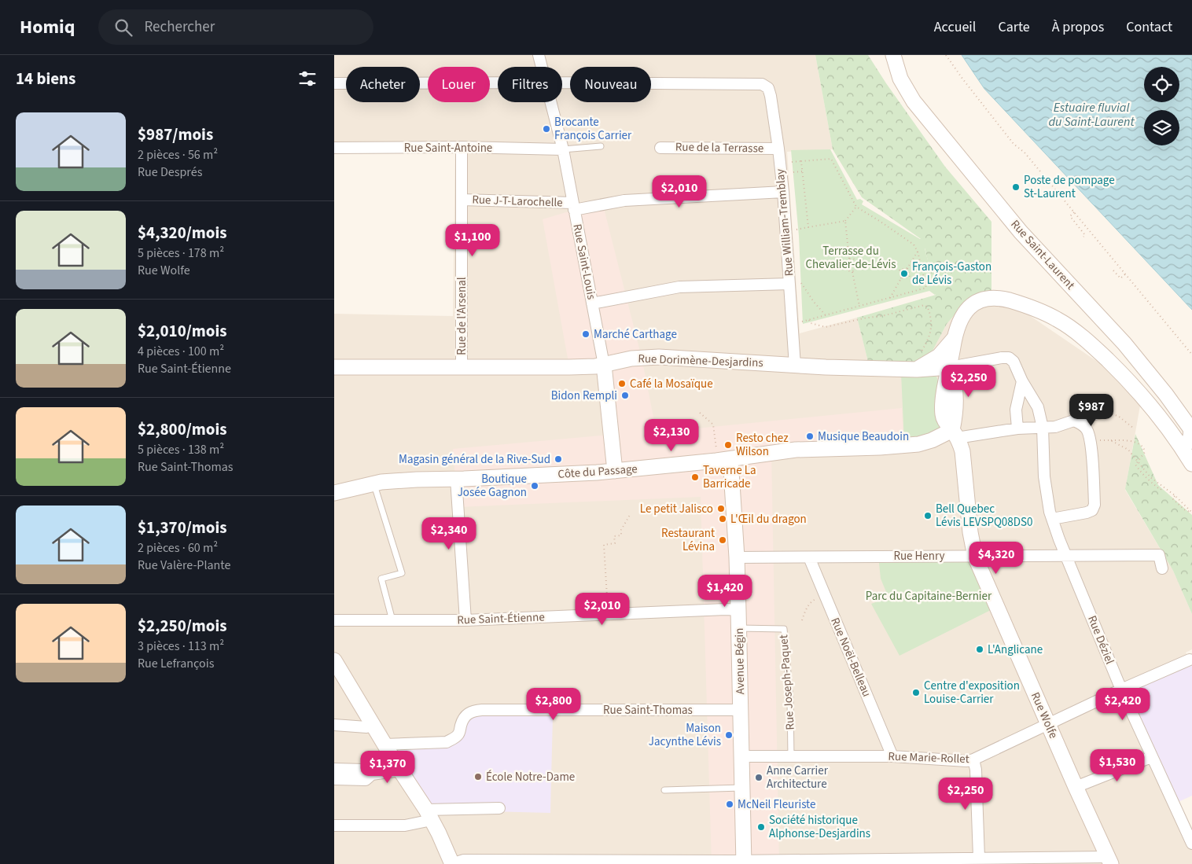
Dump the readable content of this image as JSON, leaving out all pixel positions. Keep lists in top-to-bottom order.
{
  "streets": {
    "main road": [
      "Rue Saint-Laurent",
      "Rue Saint-Louis",
      "Rue Dorimène-Desjardins",
      "Côte du Passage",
      "Avenue Bégin",
      "Rue Wolfe"
    ],
    "street": [
      "Rue Saint-Antoine",
      "Rue de la Terrasse",
      "Rue J-T-Larochelle",
      "Rue William-Tremblay",
      "Rue de l'Arsenal",
      "Rue Henry",
      "Rue Saint-Étienne",
      "Rue Déziel",
      "Rue Noël-Belleau",
      "Rue Saint-Thomas",
      "Rue Marie-Rollet"
    ],
    "lane": ["Rue Joseph-Paquet"]
  },
  "crossings": [
    ["Rue Saint-Antoine", "Rue Saint-Louis"],
    ["Rue Saint-Antoine", "Rue de l'Arsenal"],
    ["Rue de la Terrasse", "Rue William-Tremblay"],
    ["Rue J-T-Larochelle", "Rue William-Tremblay"],
    ["Rue J-T-Larochelle", "Rue Saint-Louis"],
    ["Rue J-T-Larochelle", "Rue de l'Arsenal"],
    ["Rue William-Tremblay", "Rue Dorimène-Desjardins"],
    ["Rue Saint-Louis", "Rue Dorimène-Desjardins"],
    ["Rue Saint-Louis", "Côte du Passage"],
    ["Rue de l'Arsenal", "Rue Dorimène-Desjardins"],
    ["Rue Dorimène-Desjardins", "Rue Déziel"],
    ["Côte du Passage", "Rue Déziel"],
    ["Côte du Passage", "Avenue Bégin"],
    ["Côte du Passage", "Rue Wolfe"],
    ["Rue Henry", "Rue Déziel"],
    ["Rue Henry", "Rue Noël-Belleau"],
    ["Rue Henry", "Avenue Bégin"],
    ["Rue Henry", "Rue Wolfe"],
    ["Rue Saint-Étienne", "Avenue Bégin"],
    ["Rue Déziel", "Rue Marie-Rollet"],
    ["Rue Noël-Belleau", "Rue Marie-Rollet"],
    ["Avenue Bégin", "Rue Joseph-Paquet"],
    ["Avenue Bégin", "Rue Saint-Thomas"],
    ["Avenue Bégin", "Rue Marie-Rollet"],
    ["Rue Joseph-Paquet", "Rue Marie-Rollet"],
    ["Rue Wolfe", "Rue Marie-Rollet"]
  ],
  "water": ["Estuaire fluvial du Saint-Laurent"],
  "parks": ["Terrasse du Chevalier-de-Lévis", "Parc du Capitaine-Bernier"],
  "places": [
    "Brocante François Carrier",
    "Poste de pompage St-Laurent",
    "François-Gaston de Lévis",
    "Marché Carthage",
    "Café la Mosaïque",
    "Bidon Rempli",
    "Musique Beaudoin",
    "Resto chez Wilson",
    "Magasin général de la Rive-Sud",
    "Taverne La Barricade",
    "Boutique Josée Gagnon",
    "Le petit Jalisco",
    "Bell Quebec Lévis LEVSPQ08DS0",
    "L'Œil du dragon",
    "Restaurant Lévina",
    "L'Anglicane",
    "Centre d'exposition Louise-Carrier",
    "Maison Jacynthe Lévis",
    "École Notre-Dame",
    "Anne Carrier Architecture",
    "McNeil Fleuriste",
    "Société historique Alphonse-Desjardins"
  ],
  "page": {
    "header": "Homiq",
    "search": "Rechercher",
    "nav": [
      "Accueil",
      "Carte",
      "À propos",
      "Contact"
    ],
    "heading": "14 biens",
    "chip": [
      "Acheter",
      "Louer",
      "Filtres",
      "Nouveau"
    ],
    "list": [
      {
        "name": "$987/mois",
        "note": "2 pièces · 56 m² · Rue Després"
      },
      {
        "name": "$4,320/mois",
        "note": "5 pièces · 178 m² · Rue Wolfe"
      },
      {
        "name": "$2,010/mois",
        "note": "4 pièces · 100 m² · Rue Saint-Étienne"
      },
      {
        "name": "$2,800/mois",
        "note": "5 pièces · 138 m² · Rue Saint-Thomas"
      },
      {
        "name": "$1,370/mois",
        "note": "2 pièces · 60 m² · Rue Valère-Plante"
      },
      {
        "name": "$2,250/mois",
        "note": "3 pièces · 113 m² · Rue Lefrançois"
      }
    ],
    "price": [
      "$2,010",
      "$1,100",
      "$2,250",
      "$987",
      "$2,130",
      "$2,340",
      "$4,320",
      "$1,420",
      "$2,010",
      "$2,800",
      "$2,420",
      "$1,530",
      "$1,370",
      "$2,250"
    ]
  }
}
